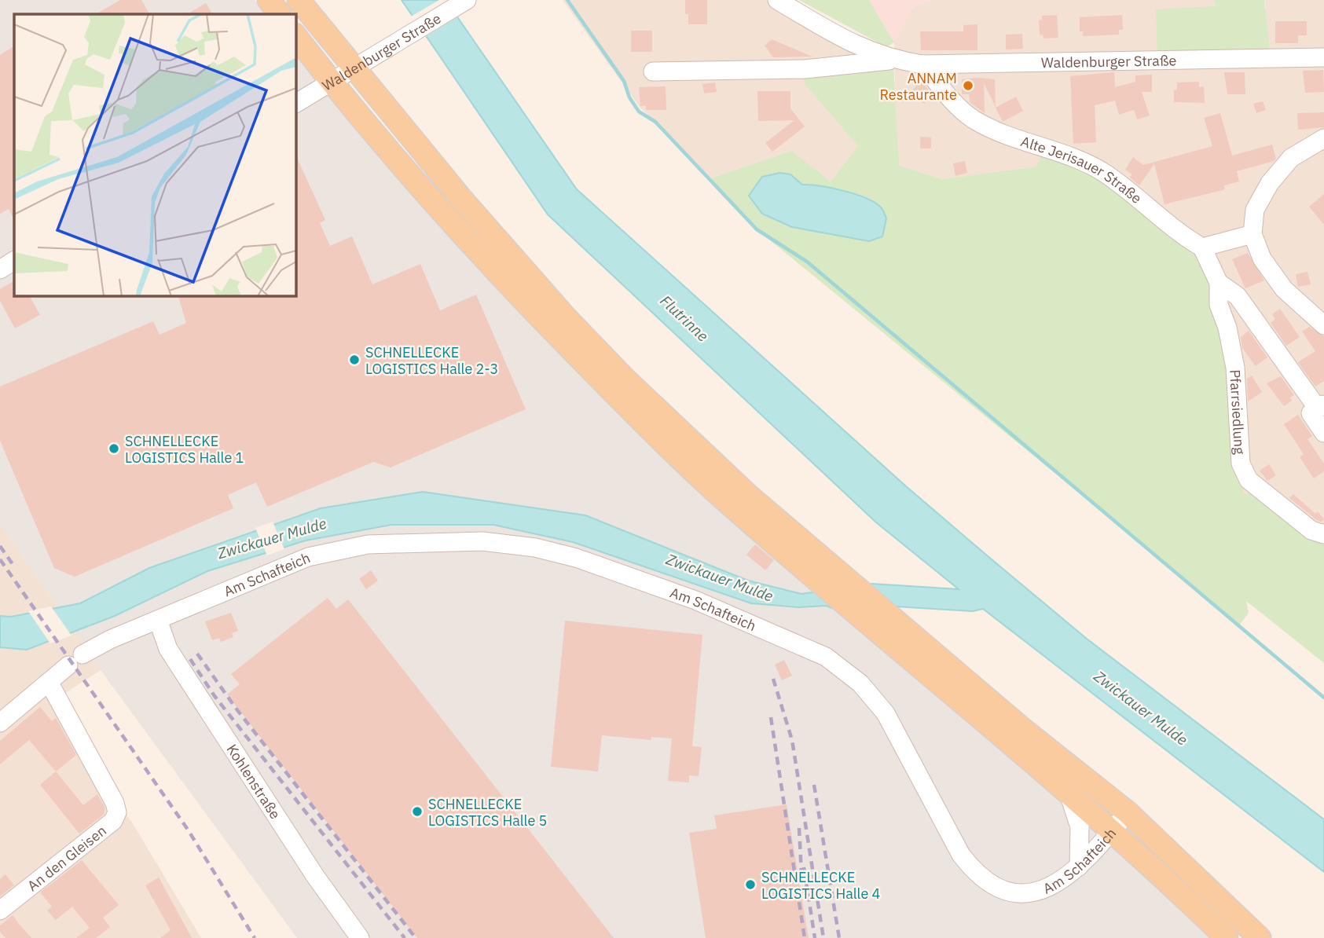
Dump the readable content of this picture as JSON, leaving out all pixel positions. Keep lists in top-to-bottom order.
{
  "streets": {
    "street": [
      "Waldenburger Straße",
      "Alte Jerisauer Straße",
      "Pfarrsiedlung",
      "Am Schafteich",
      "Kohlenstraße",
      "An den Gleisen"
    ]
  },
  "crossings": [
    ["Waldenburger Straße", "Alte Jerisauer Straße"],
    ["Alte Jerisauer Straße", "Pfarrsiedlung"],
    ["Am Schafteich", "Kohlenstraße"]
  ],
  "water": ["Flutrinne", "Zwickauer Mulde"],
  "places": [
    "ANNAM Restaurante",
    "SCHNELLECKE LOGISTICS Halle 2-3",
    "SCHNELLECKE LOGISTICS Halle 1",
    "SCHNELLECKE LOGISTICS Halle 5",
    "SCHNELLECKE LOGISTICS Halle 4"
  ]
}
